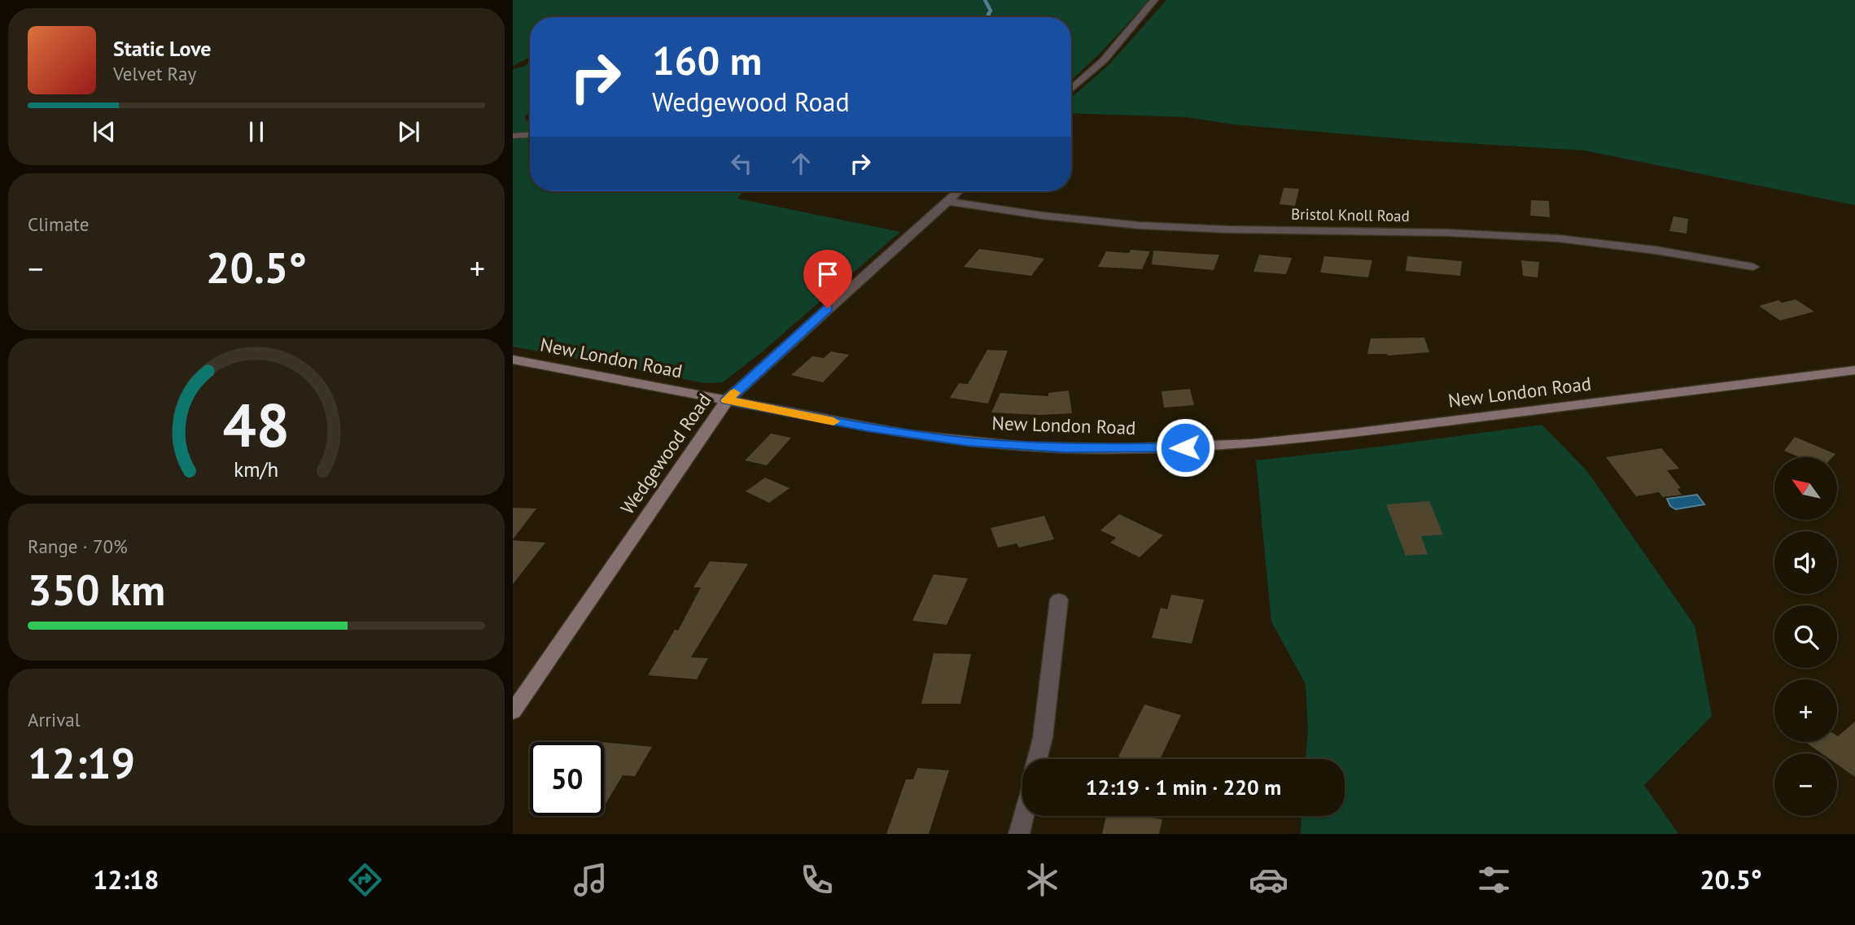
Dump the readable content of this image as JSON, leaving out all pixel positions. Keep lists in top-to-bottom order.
{
  "streets": {
    "main road": ["New London Road", "Wedgewood Road"],
    "street": ["Bristol Knoll Road"]
  },
  "crossings": [
    ["Bristol Knoll Road", "Wedgewood Road"],
    ["New London Road", "Wedgewood Road"]
  ],
  "north": "top left",
  "page": {
    "turn": ["160 m", "Wedgewood Road"],
    "song": ["Static Love", "Velvet Ray"],
    "tile": [
      "Climate",
      ["Range · 70%", "350 km"],
      ["Arrival", "12:19"]
    ],
    "heat": ["−", "20.5°", "+"],
    "map_buttons": ["+", "−"],
    "limit": "50",
    "trip": "12:19 · 1 min · 220 m",
    "tabs": ["12:18", "20.5°"],
    "gauge": ["48", "km/h"]
  }
}
